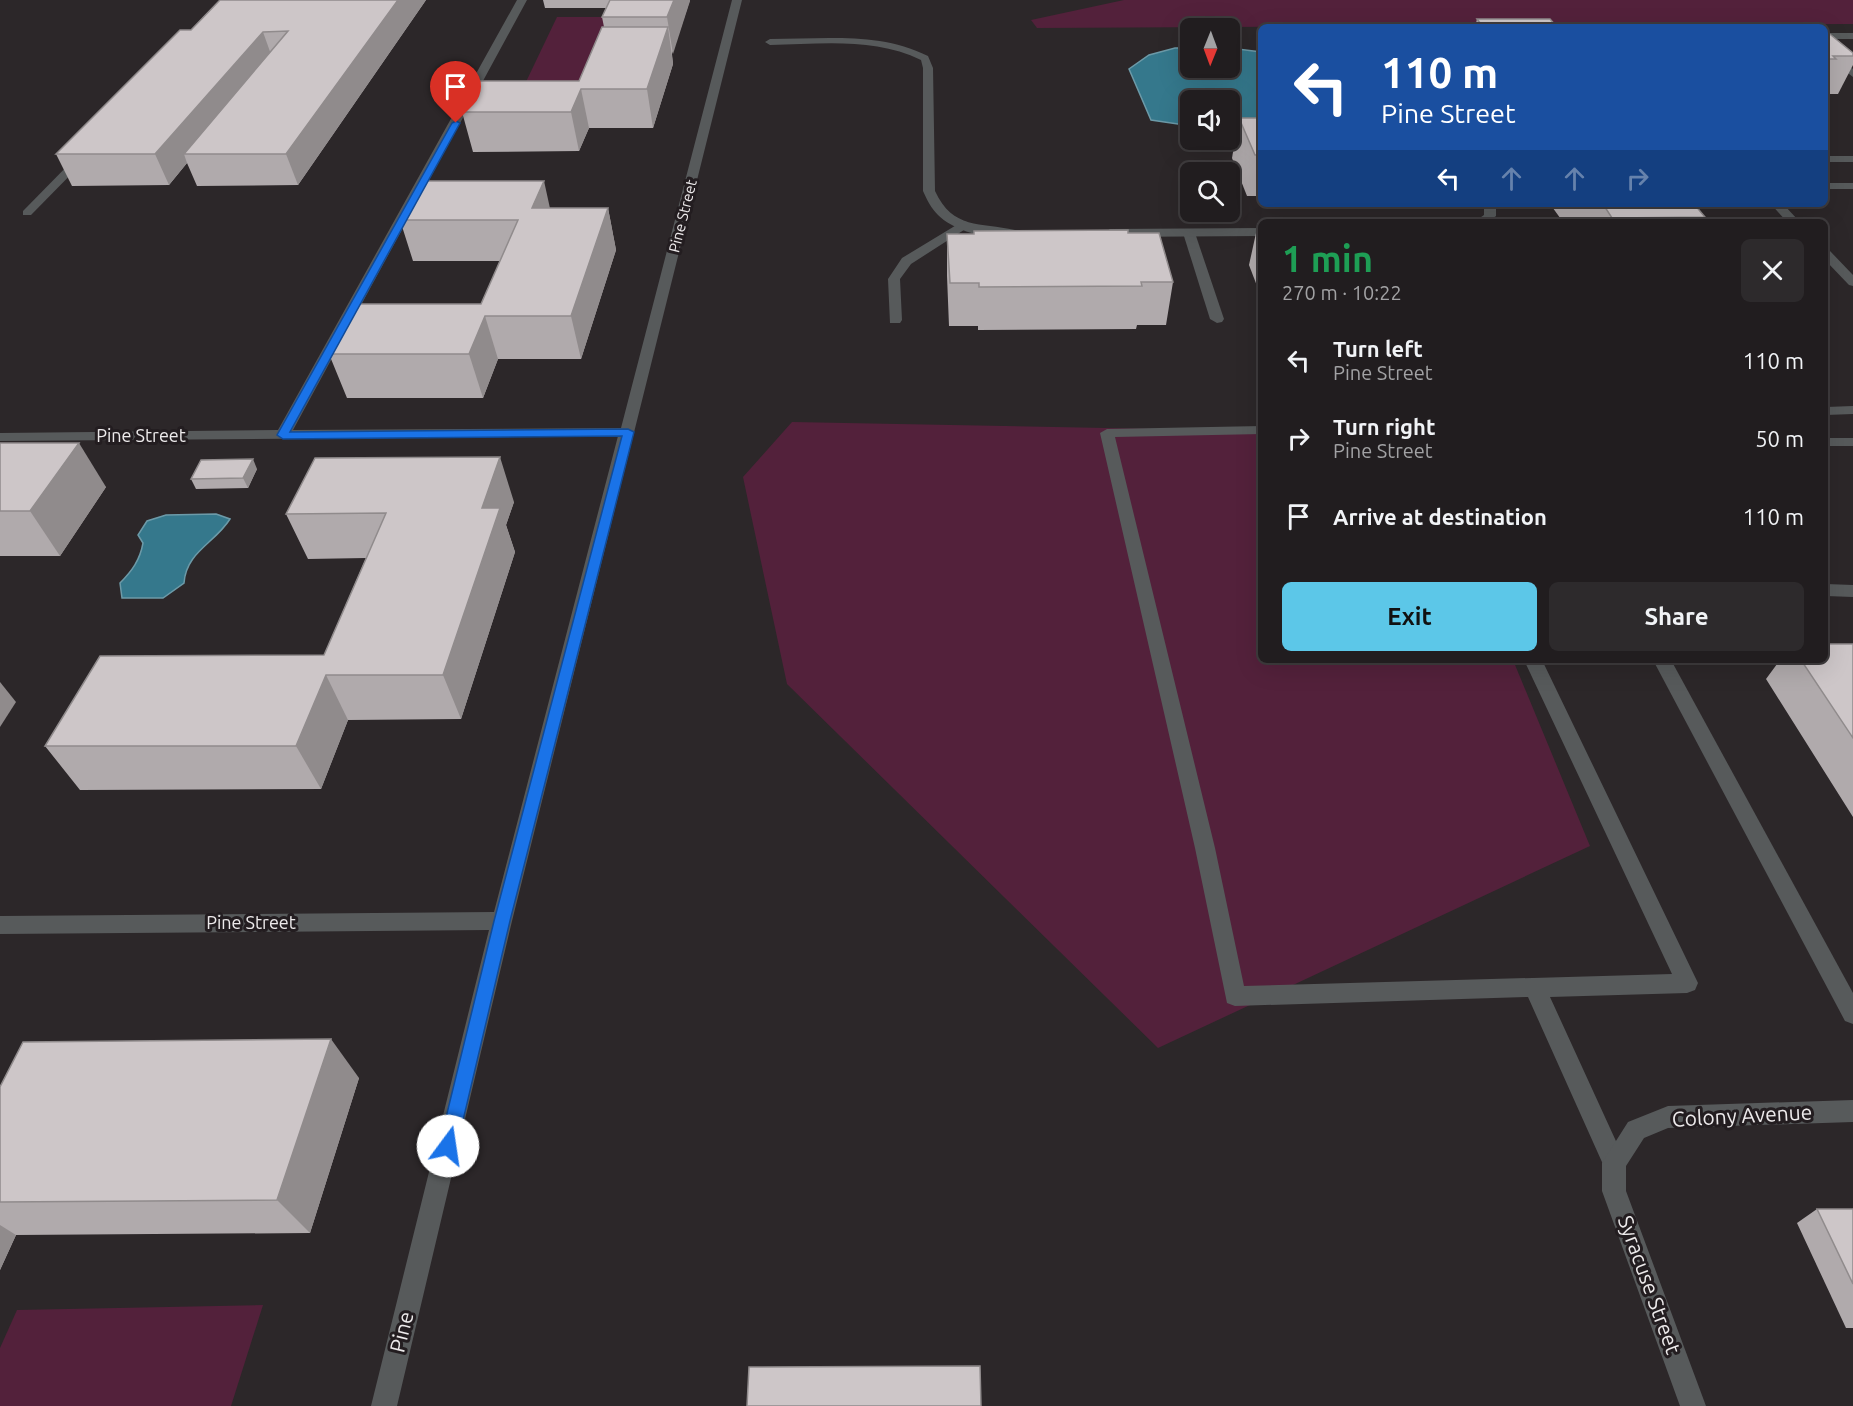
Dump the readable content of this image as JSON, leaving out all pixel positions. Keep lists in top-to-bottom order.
{
  "streets": {
    "street": [
      "Pine Street",
      "Colony Avenue",
      "Syracuse Street",
      "Pine"
    ]
  },
  "crossings": [
    ["Pine Street", "Pine"],
    ["Colony Avenue", "Syracuse Street"]
  ],
  "north": "bottom",
  "page": {
    "turn": ["110 m", "Pine Street"],
    "heading": ["1 min", "270 m · 10:22"],
    "list": [
      {
        "name": "Turn left",
        "note": "Pine Street",
        "value": "110 m"
      },
      {
        "name": "Turn right",
        "note": "Pine Street",
        "value": "50 m"
      },
      {
        "name": "Arrive at destination",
        "value": "110 m"
      }
    ],
    "buttons": ["Exit", "Share"]
  }
}
